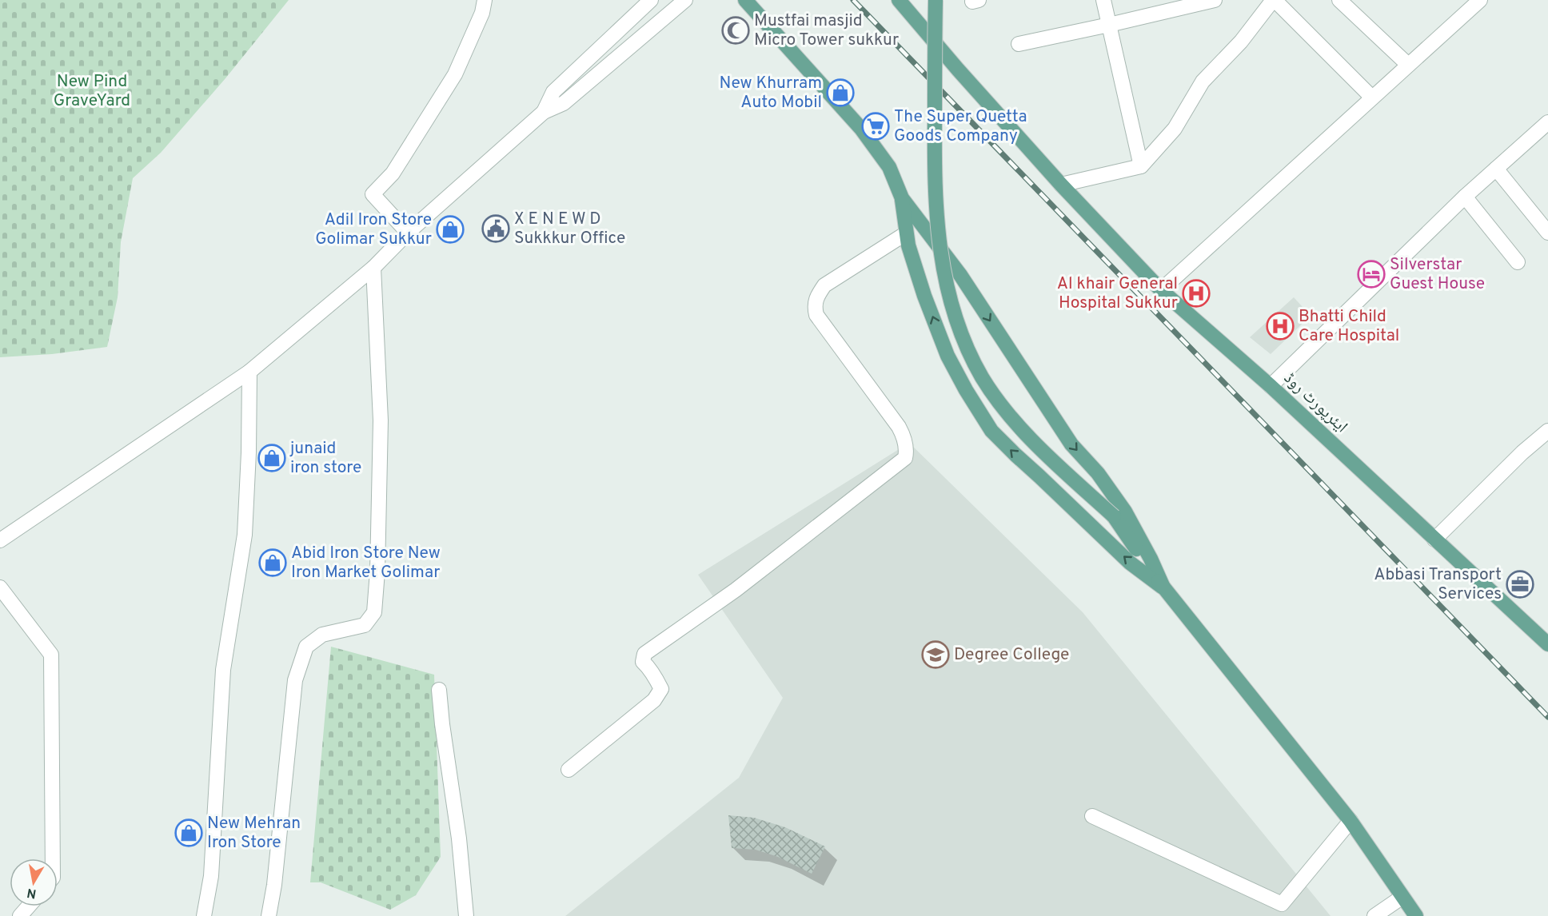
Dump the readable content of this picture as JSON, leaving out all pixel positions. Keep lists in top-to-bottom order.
{
  "streets": {
    "main road": ["ایئرپورٹ روڈ"]
  },
  "parks": ["New Pind GraveYard"],
  "places": {
    "mosque": ["Mustfai masjid Micro Tower sukkur"],
    "shop": [
      "New Khurram Auto Mobil",
      "Adil Iron Store Golimar Sukkur",
      "junaid iron store",
      "Abid Iron Store New Iron Market Golimar",
      "New Mehran Iron Store"
    ],
    "supermarket": ["The Super Quetta Goods Company"],
    "public building": ["X E N E W D Sukkkur Office"],
    "hotel": ["Silverstar Guest House"],
    "hospital": ["Al khair General Hospital Sukkur", "Bhatti Child Care Hospital"],
    "office": ["Abbasi Transport Services"],
    "school or university": ["Degree College"]
  },
  "north": "bottom"
}
